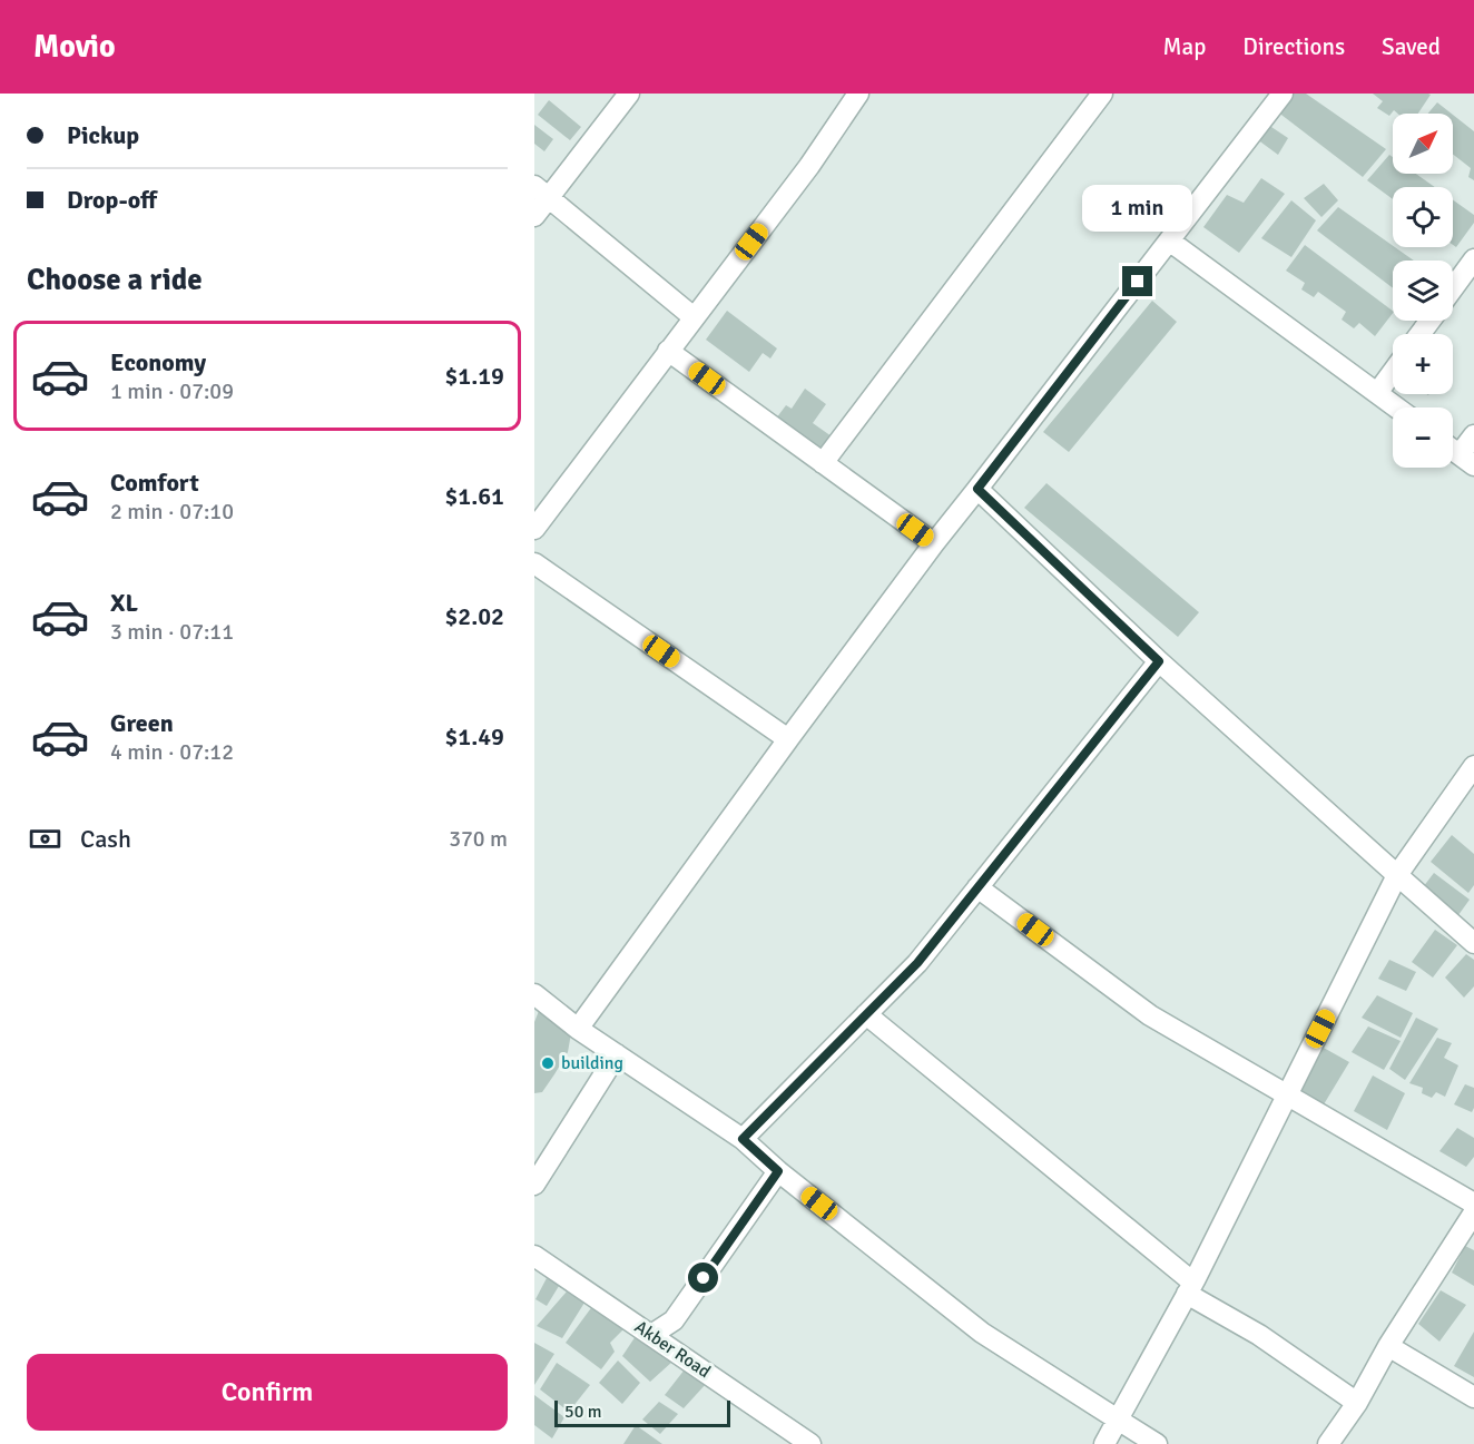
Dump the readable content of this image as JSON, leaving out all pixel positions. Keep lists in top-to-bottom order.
{
  "streets": {
    "street": ["Akber Road"]
  },
  "places": ["building"],
  "scale_bar": "50 m",
  "north": "top right",
  "page": {
    "header": "Movio",
    "nav": ["Map", "Directions", "Saved"],
    "banner": ["Pickup", "Drop-off"],
    "map_buttons": ["+", "−"],
    "bubble": "1 min",
    "heading": "Choose a ride",
    "list": [
      {
        "name": "Economy",
        "note": "1 min · 07:09",
        "value": "$1.19"
      },
      {
        "name": "Comfort",
        "note": "2 min · 07:10",
        "value": "$1.61"
      },
      {
        "name": "XL",
        "note": "3 min · 07:11",
        "value": "$2.02"
      },
      {
        "name": "Green",
        "note": "4 min · 07:12",
        "value": "$1.49"
      }
    ],
    "pay": ["Cash", "370 m"],
    "buttons": "Confirm",
    "scale": "50 m"
  }
}
